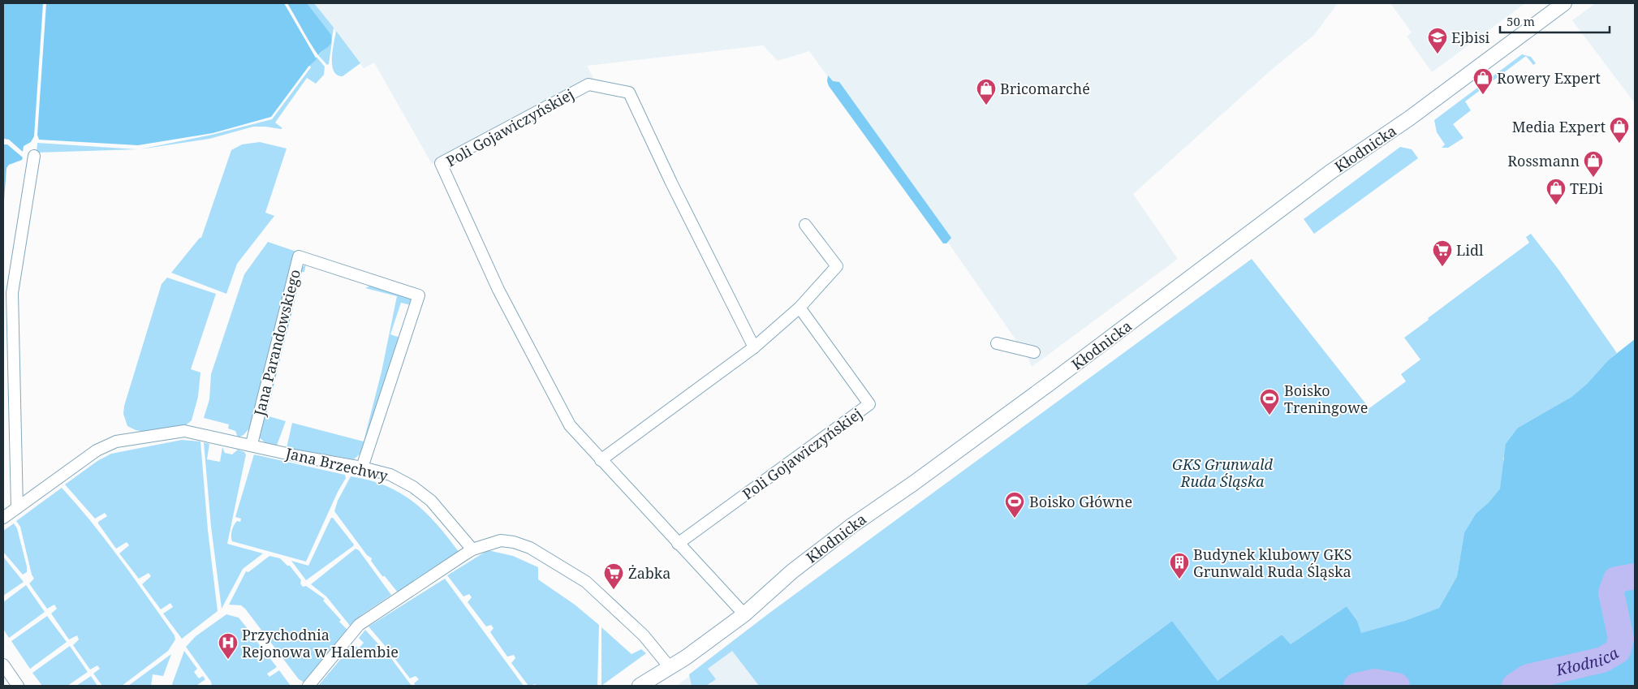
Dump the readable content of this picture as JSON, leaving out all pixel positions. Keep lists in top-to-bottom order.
{
  "streets": {
    "street": [
      "Poli Gojawiczyńskiej",
      "Kłodnicka",
      "Jana Parandowskiego",
      "Jana Brzechwy"
    ]
  },
  "crossings": [
    ["Poli Gojawiczyńskiej", "Kłodnicka"],
    ["Jana Parandowskiego", "Jana Brzechwy"]
  ],
  "water": ["Kłodnica"],
  "parks": ["GKS Grunwald Ruda Śląska"],
  "places": {
    "school or university": ["Ejbisi"],
    "shop": [
      "Rowery Expert",
      "Bricomarché",
      "Media Expert",
      "Rossmann",
      "TEDi"
    ],
    "supermarket": ["Lidl", "Żabka"],
    "sports": ["Boisko Treningowe", "Boisko Główne"],
    "building": ["Budynek klubowy GKS Grunwald Ruda Śląska"],
    "hospital": ["Przychodnia Rejonowa w Halembie"]
  },
  "scale_bar": "50 m"
}
